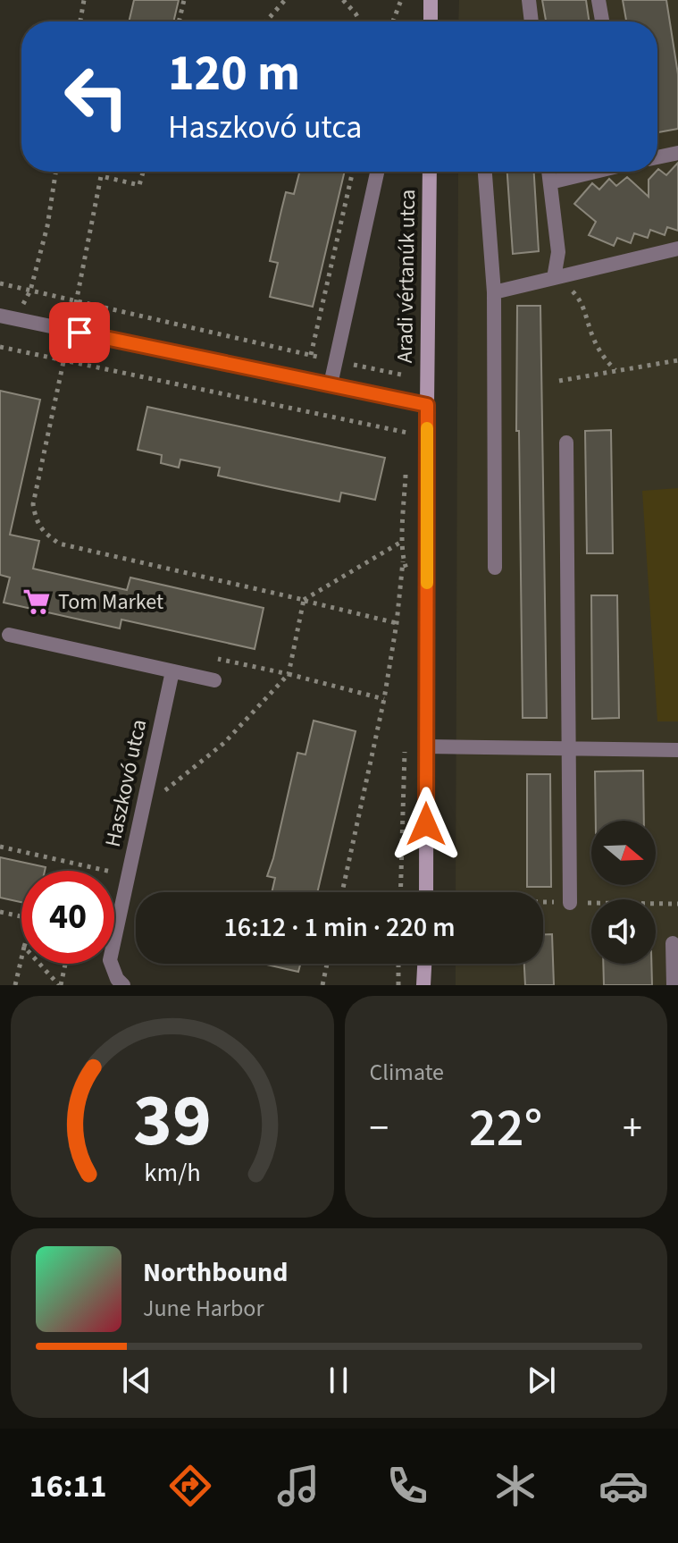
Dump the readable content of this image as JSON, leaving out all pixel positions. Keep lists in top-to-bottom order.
{
  "streets": {
    "street": ["Aradi vértanúk utca", "Haszkovó utca"]
  },
  "places": {
    "supermarket": ["Tom Market"]
  },
  "north": "right",
  "page": {
    "turn": ["120 m", "Haszkovó utca"],
    "limit": "40",
    "trip": "16:12 · 1 min · 220 m",
    "tile": "Climate",
    "heat": ["−", "22°", "+"],
    "song": ["Northbound", "June Harbor"],
    "tabs": "16:11",
    "gauge": ["39", "km/h"]
  }
}
